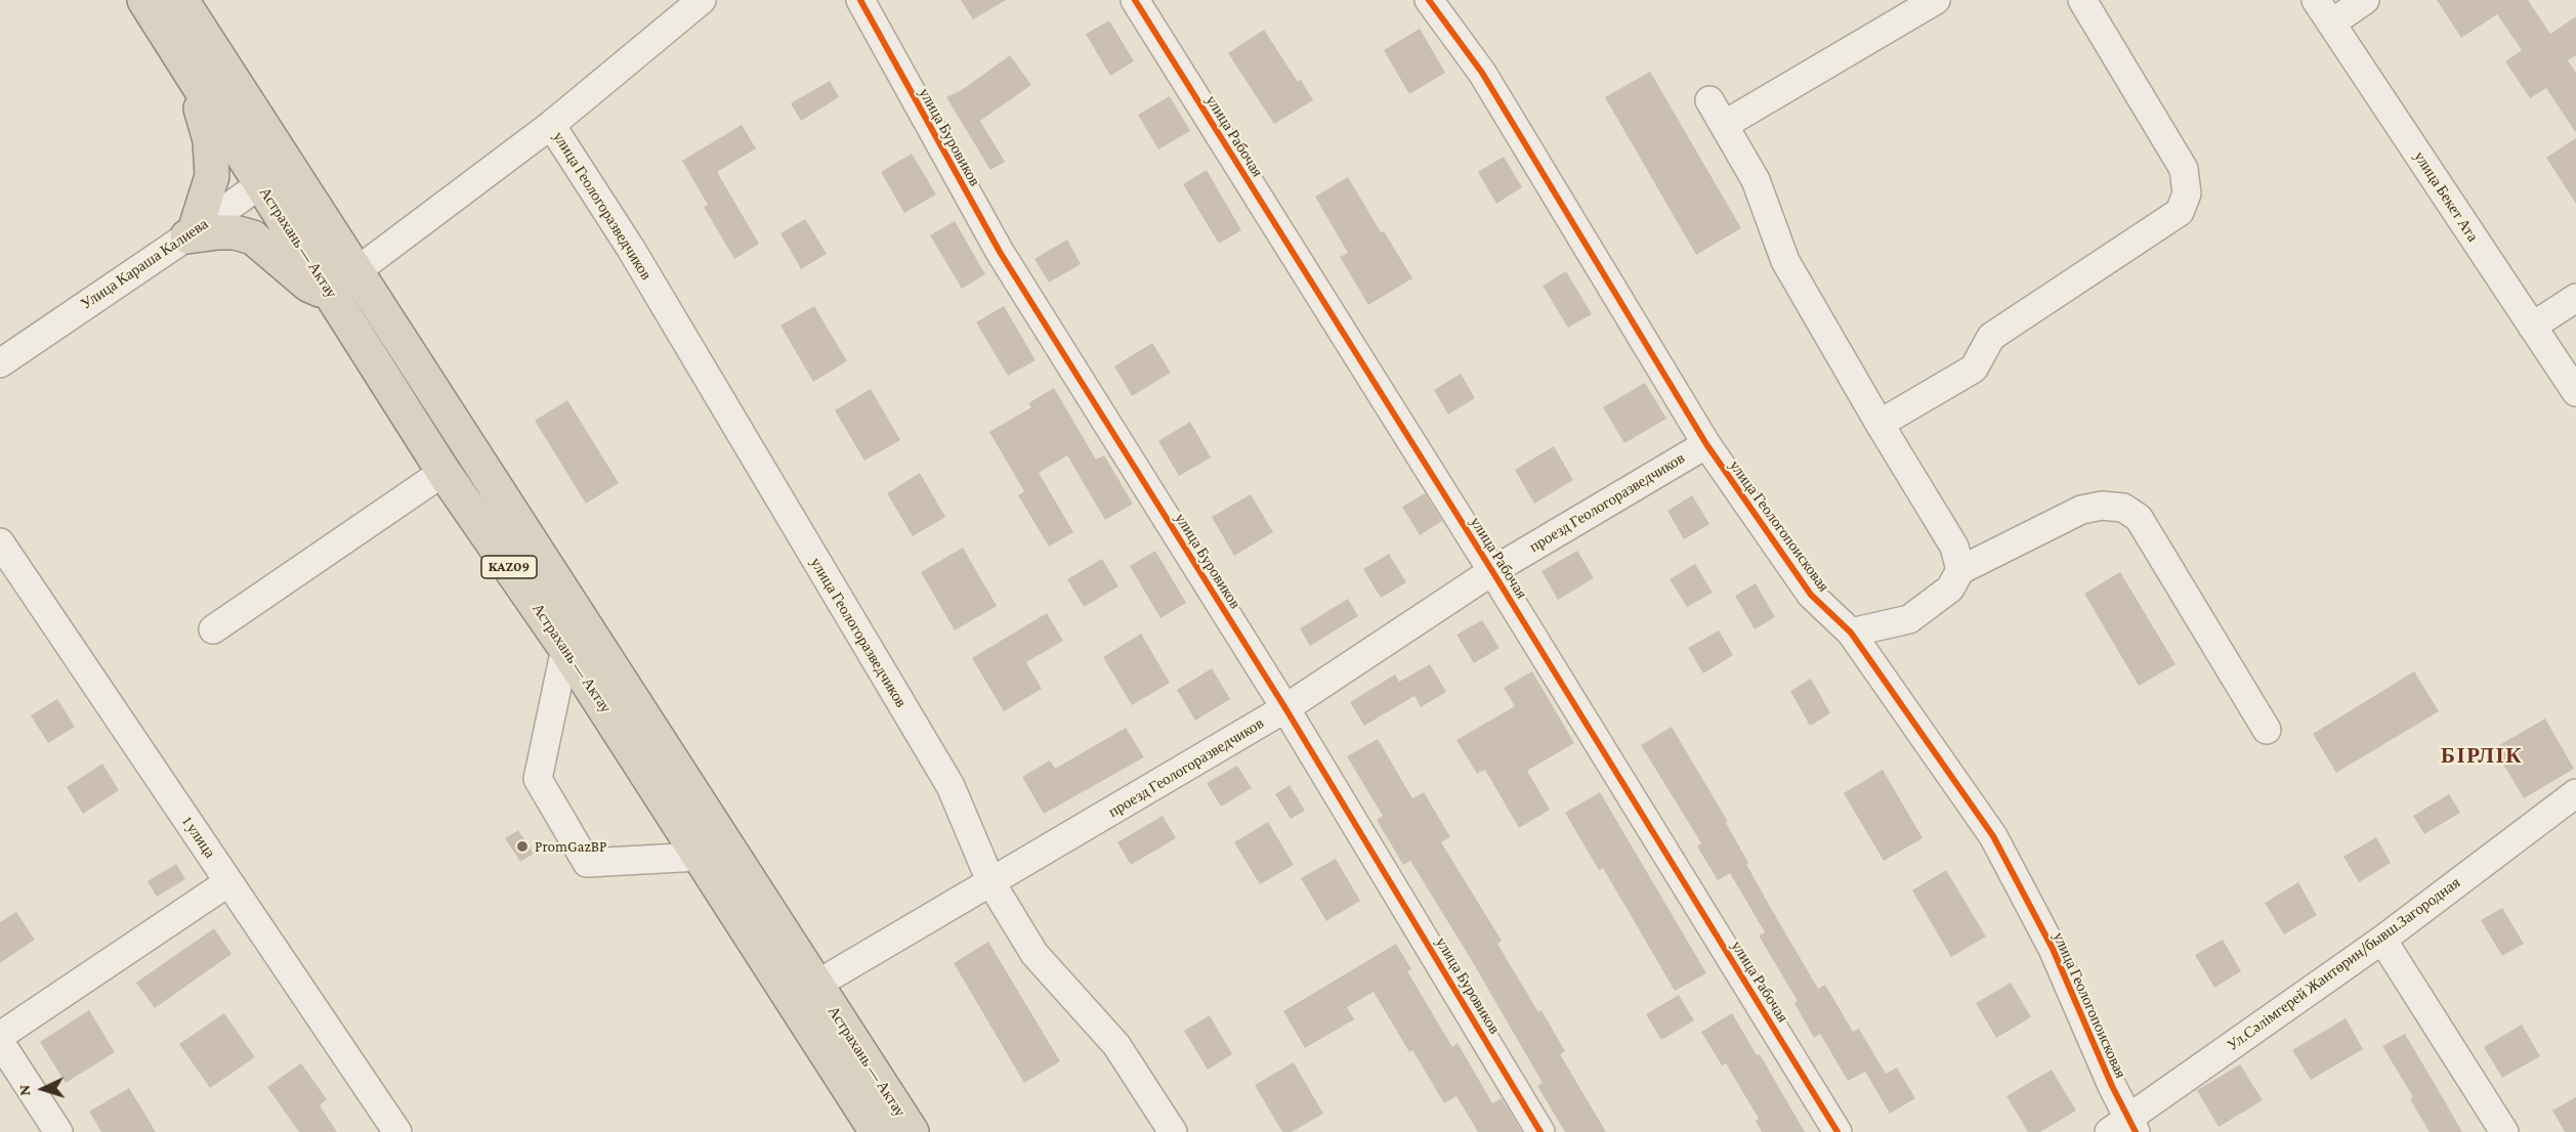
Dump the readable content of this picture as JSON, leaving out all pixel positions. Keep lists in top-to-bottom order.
{
  "streets": {
    "highway": ["Астрахань — Актау", "KAZ09"],
    "street": [
      "улица Рабочая",
      "улица Буровиков",
      "улица Бекет Ата",
      "улица Геологоразведчиков",
      "Улица Караша Калиева",
      "проезд Геологоразведчиков",
      "улица Геологопоисковая",
      "1 улица",
      "Ул.Сәлімгерей Жантөрин/бывш.Загородная"
    ]
  },
  "crossings": [
    ["улица Рабочая", "проезд Геологоразведчиков"],
    ["улица Буровиков", "проезд Геологоразведчиков"],
    ["улица Геологоразведчиков", "проезд Геологоразведчиков"],
    ["Астрахань — Актау", "Улица Караша Калиева"],
    ["Астрахань — Актау", "проезд Геологоразведчиков"],
    ["проезд Геологоразведчиков", "улица Геологопоисковая"],
    ["улица Геологопоисковая", "Ул.Сәлімгерей Жантөрин/бывш.Загородная"]
  ],
  "districts": ["БІРЛІК"],
  "places": ["PromGazBP"],
  "north": "left"
}
